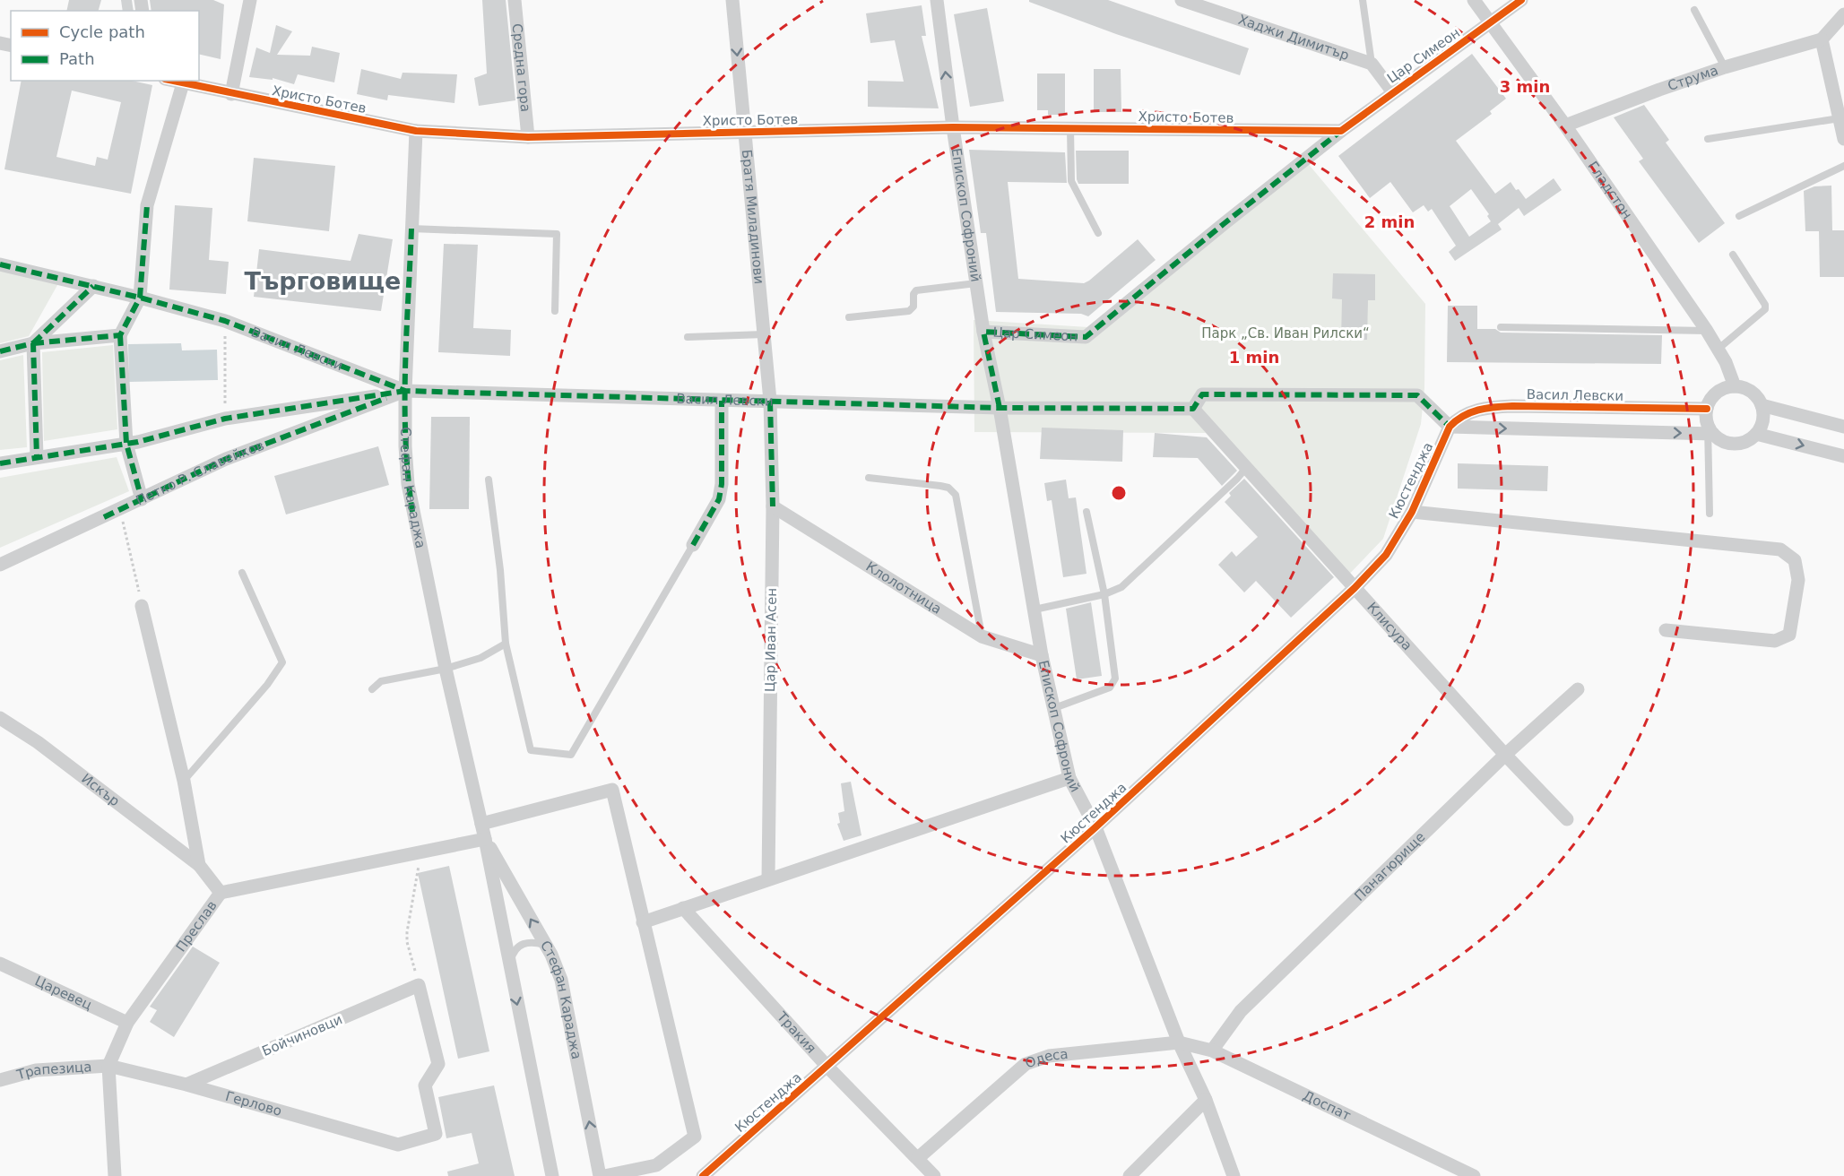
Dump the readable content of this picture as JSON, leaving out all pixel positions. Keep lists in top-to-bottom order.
{
  "streets": {
    "street": [
      "Хаджи Димитър",
      "Цар Симеон",
      "Средна гора",
      "Струма",
      "Христо Ботев",
      "Гладстон",
      "Епископ Софроний",
      "Братя Миладинови",
      "Васил Левски",
      "Петко Р. Славейков",
      "Кюстенджа",
      "Стефан Караджа",
      "Клолотница",
      "Клисура",
      "Цар Иван Асен",
      "Искър",
      "Панагюрище",
      "Преслав",
      "Царевец",
      "Тракия",
      "Бойчиновци",
      "Одеса",
      "Трапезица",
      "Герлово",
      "Доспат"
    ]
  },
  "crossings": [
    ["Цар Симеон", "Христо Ботев"],
    ["Цар Симеон", "Гладстон"],
    ["Цар Симеон", "Епископ Софроний"],
    ["Средна гора", "Христо Ботев"],
    ["Струма", "Гладстон"],
    ["Христо Ботев", "Епископ Софроний"],
    ["Христо Ботев", "Братя Миладинови"],
    ["Христо Ботев", "Стефан Караджа"],
    ["Гладстон", "Васил Левски"],
    ["Епископ Софроний", "Васил Левски"],
    ["Епископ Софроний", "Кюстенджа"],
    ["Епископ Софроний", "Клолотница"],
    ["Епископ Софроний", "Одеса"],
    ["Епископ Софроний", "Доспат"],
    ["Братя Миладинови", "Васил Левски"],
    ["Братя Миладинови", "Цар Иван Асен"],
    ["Васил Левски", "Петко Р. Славейков"],
    ["Васил Левски", "Кюстенджа"],
    ["Васил Левски", "Стефан Караджа"],
    ["Васил Левски", "Клисура"],
    ["Васил Левски", "Цар Иван Асен"],
    ["Петко Р. Славейков", "Стефан Караджа"],
    ["Кюстенджа", "Клисура"],
    ["Кюстенджа", "Тракия"],
    ["Клолотница", "Цар Иван Асен"],
    ["Клисура", "Панагюрище"],
    ["Искър", "Преслав"],
    ["Панагюрище", "Доспат"],
    ["Преслав", "Царевец"],
    ["Преслав", "Трапезица"],
    ["Преслав", "Герлово"],
    ["Тракия", "Одеса"],
    ["Бойчиновци", "Герлово"],
    ["Одеса", "Доспат"],
    ["Трапезица", "Герлово"]
  ],
  "districts": ["Търговище"],
  "parks": ["Парк „Св. Иван Рилски“"],
  "legend": ["Cycle path", "Path"],
  "rings": ["3 min", "2 min", "1 min"]
}
